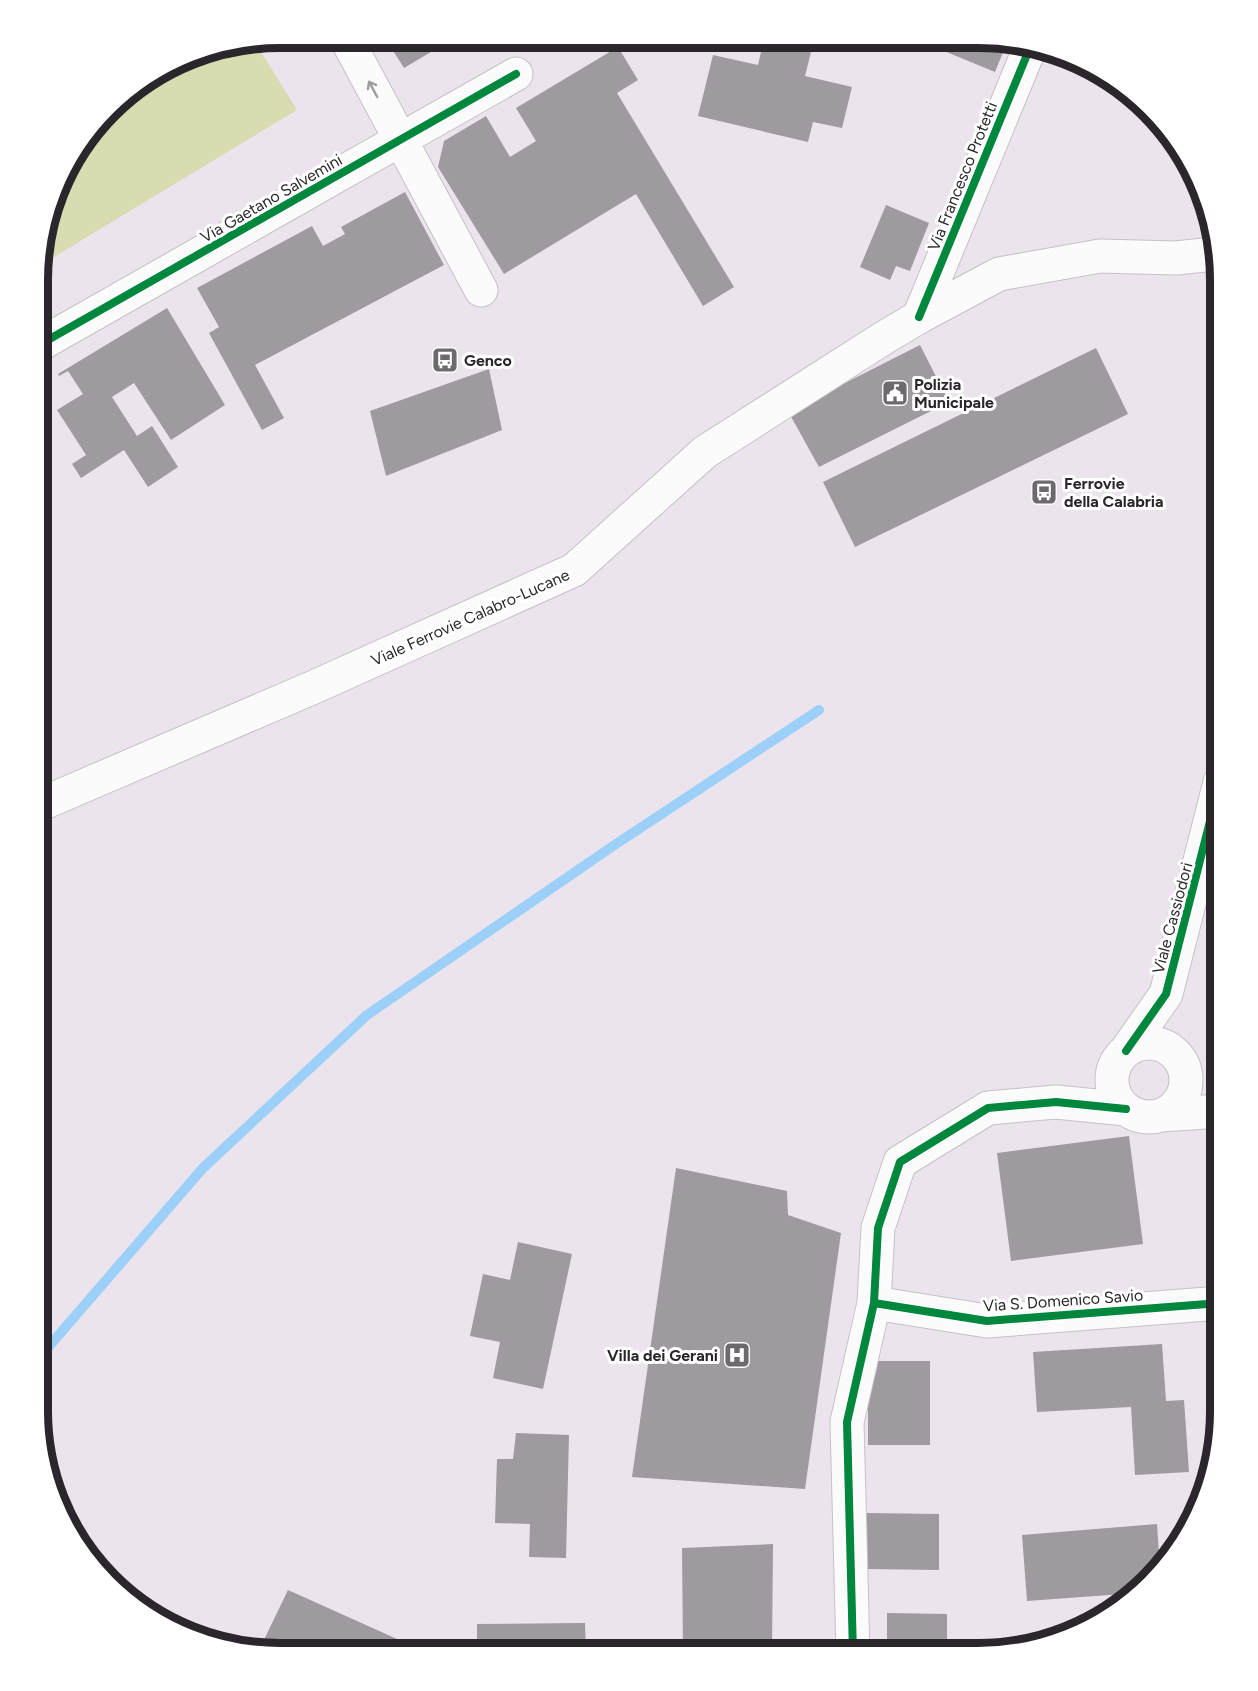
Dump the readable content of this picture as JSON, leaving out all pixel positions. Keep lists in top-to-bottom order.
{
  "streets": {
    "street": [
      "Via Francesco Protetti",
      "Via Gaetano Salvemini",
      "Viale Ferrovie Calabro-Lucane",
      "Viale Cassiodori",
      "Via S. Domenico Savio"
    ]
  },
  "crossings": [
    ["Via Francesco Protetti", "Viale Ferrovie Calabro-Lucane"]
  ],
  "places": {
    "bus stop": ["Genco", "Ferrovie della Calabria"],
    "public building": ["Polizia Municipale"],
    "hospital": ["Villa dei Gerani"]
  }
}
